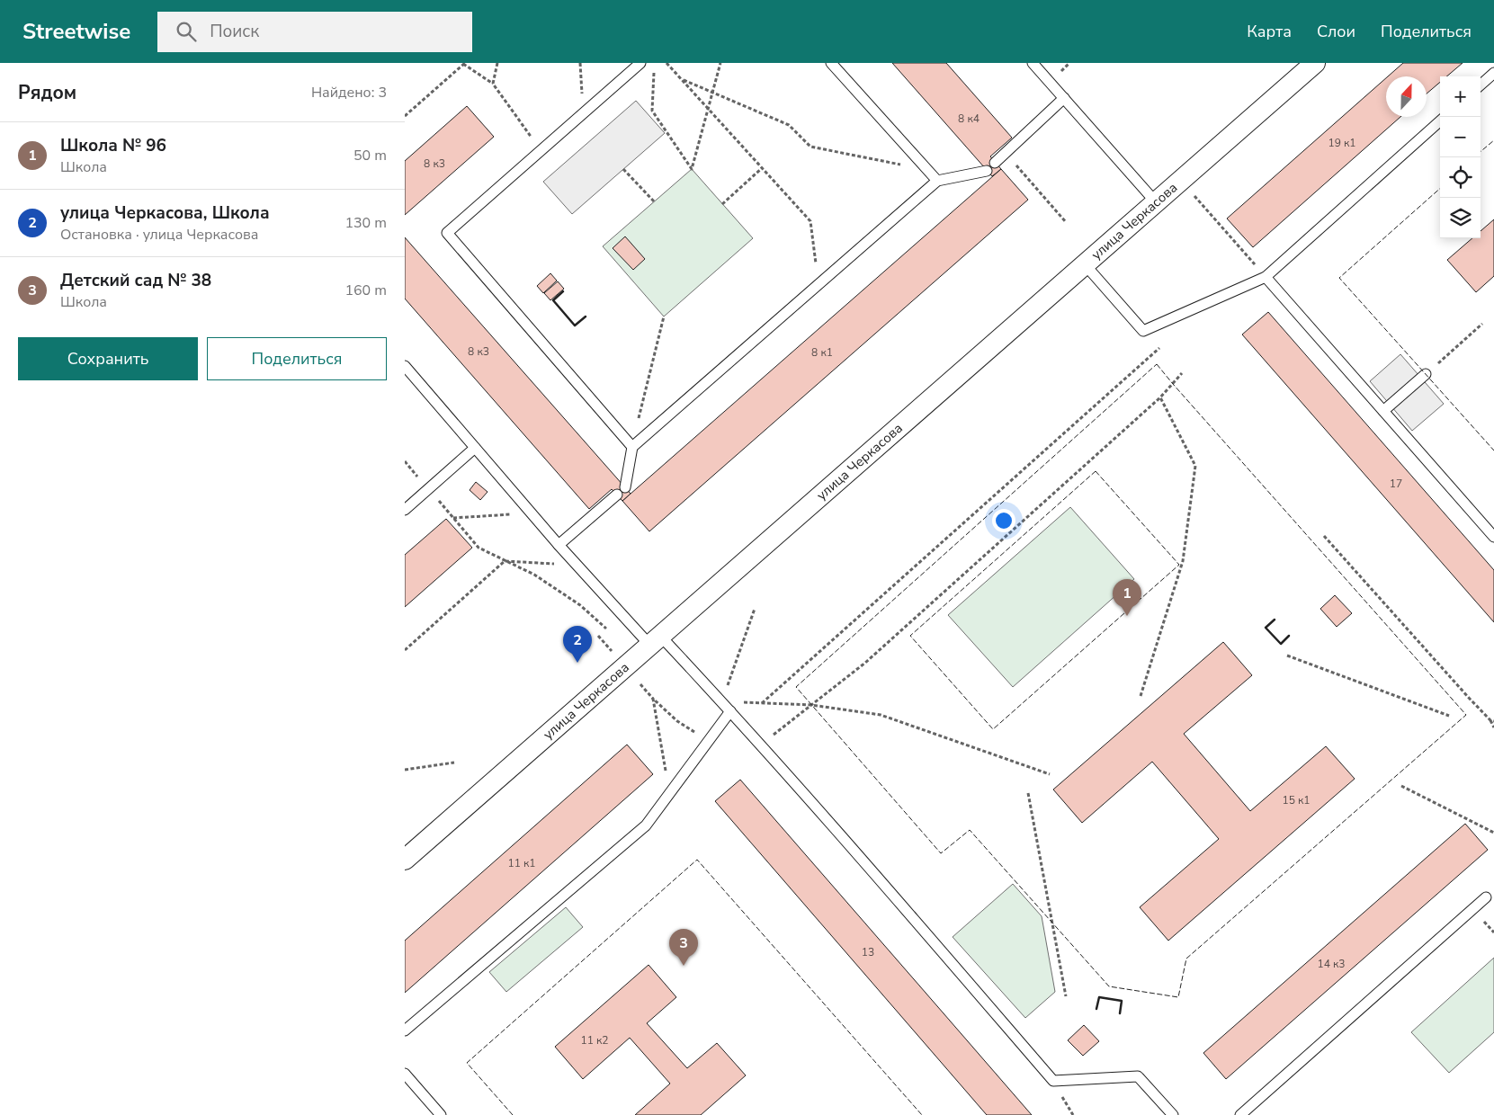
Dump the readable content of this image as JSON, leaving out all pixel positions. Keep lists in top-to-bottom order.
{
  "streets": {
    "street": ["улица Черкасова"]
  },
  "house_numbers": [
    "8 к4",
    "19 к1",
    "8 к3",
    "8 к3",
    "8 к1",
    "17",
    "15 к1",
    "11 к1",
    "13",
    "14 к3",
    "11 к2"
  ],
  "north": "top",
  "page": {
    "header": "Streetwise",
    "search": "Поиск",
    "nav": ["Карта", "Слои", "Поделиться"],
    "heading": ["Рядом", "Найдено: 3"],
    "map_buttons": ["+", "−"],
    "list": [
      {
        "mark": "1",
        "name": "Школа № 96",
        "note": "Школа",
        "value": "50 m"
      },
      {
        "mark": "2",
        "name": "улица Черкасова, Школа",
        "note": "Остановка · улица Черкасова",
        "value": "130 m"
      },
      {
        "mark": "3",
        "name": "Детский сад № 38",
        "note": "Школа",
        "value": "160 m"
      }
    ],
    "buttons": ["Сохранить", "Поделиться"],
    "pins": ["1", "2", "3"]
  }
}
